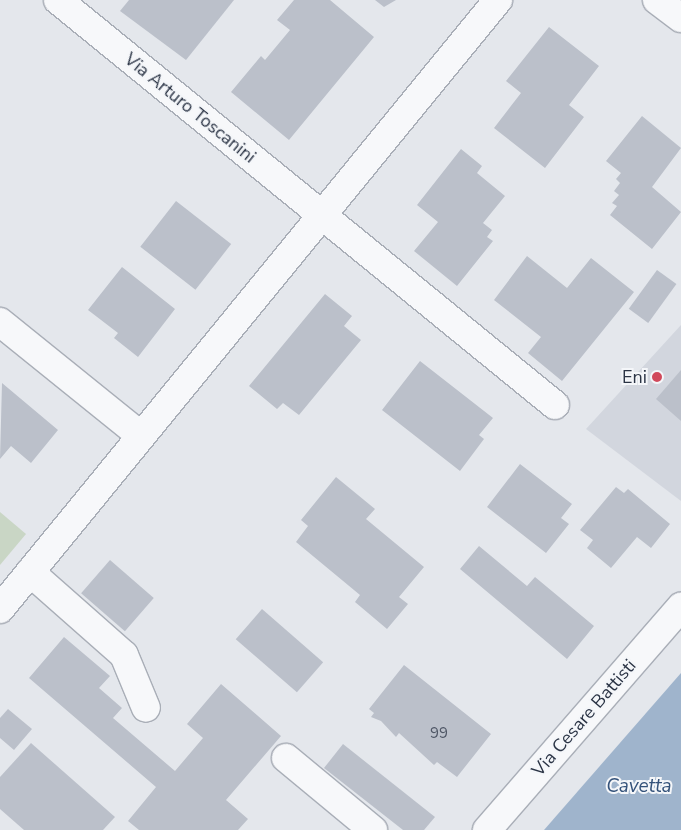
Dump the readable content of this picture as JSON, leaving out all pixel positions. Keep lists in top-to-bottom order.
{
  "streets": {
    "street": ["Via Arturo Toscanini", "Via Cesare Battisti"]
  },
  "water": ["Cavetta"],
  "places": ["Eni"],
  "house_numbers": ["99"]
}
